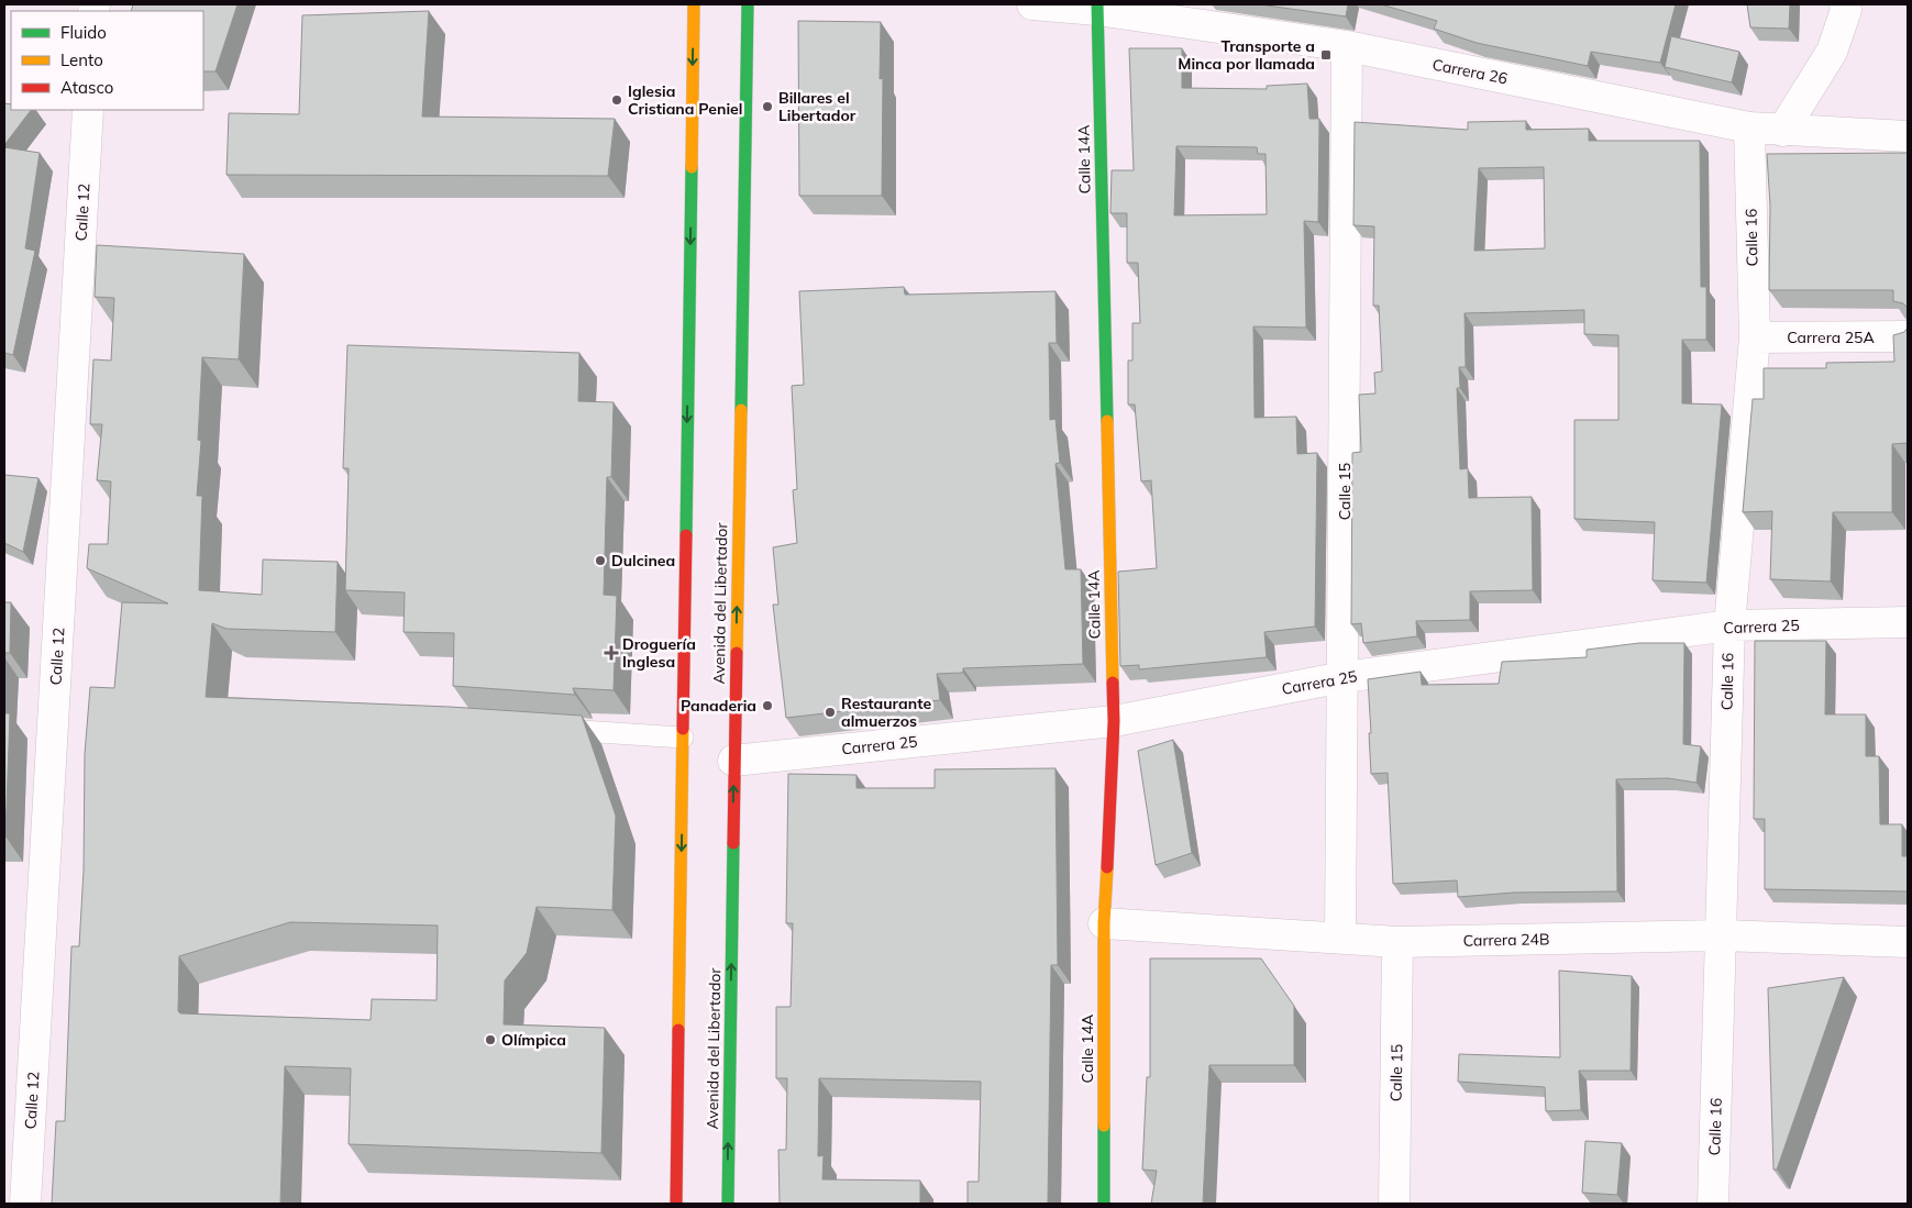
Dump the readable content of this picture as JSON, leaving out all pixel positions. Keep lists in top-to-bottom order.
{
  "streets": {
    "main road": ["Calle 14A", "Avenida del Libertador"],
    "street": [
      "Carrera 26",
      "Calle 12",
      "Calle 16",
      "Carrera 25A",
      "Calle 15",
      "Carrera 25",
      "Carrera 24B"
    ]
  },
  "crossings": [
    ["Carrera 26", "Calle 14A"],
    ["Carrera 26", "Calle 16"],
    ["Carrera 26", "Calle 15"],
    ["Calle 14A", "Carrera 25"],
    ["Calle 14A", "Carrera 24B"],
    ["Calle 16", "Carrera 25A"],
    ["Calle 16", "Carrera 25"],
    ["Calle 16", "Carrera 24B"],
    ["Calle 15", "Carrera 25"],
    ["Calle 15", "Carrera 24B"],
    ["Avenida del Libertador", "Carrera 25"]
  ],
  "places": {
    "transit": ["Transporte a Minca por llamada"],
    "other": [
      "Iglesia Cristiana Peniel",
      "Billares el Libertador",
      "Dulcinea",
      "Panaderia",
      "Restaurante almuerzos",
      "Olímpica"
    ],
    "health": ["Droguería Inglesa"]
  },
  "legend": ["Fluido", "Lento", "Atasco"]
}
